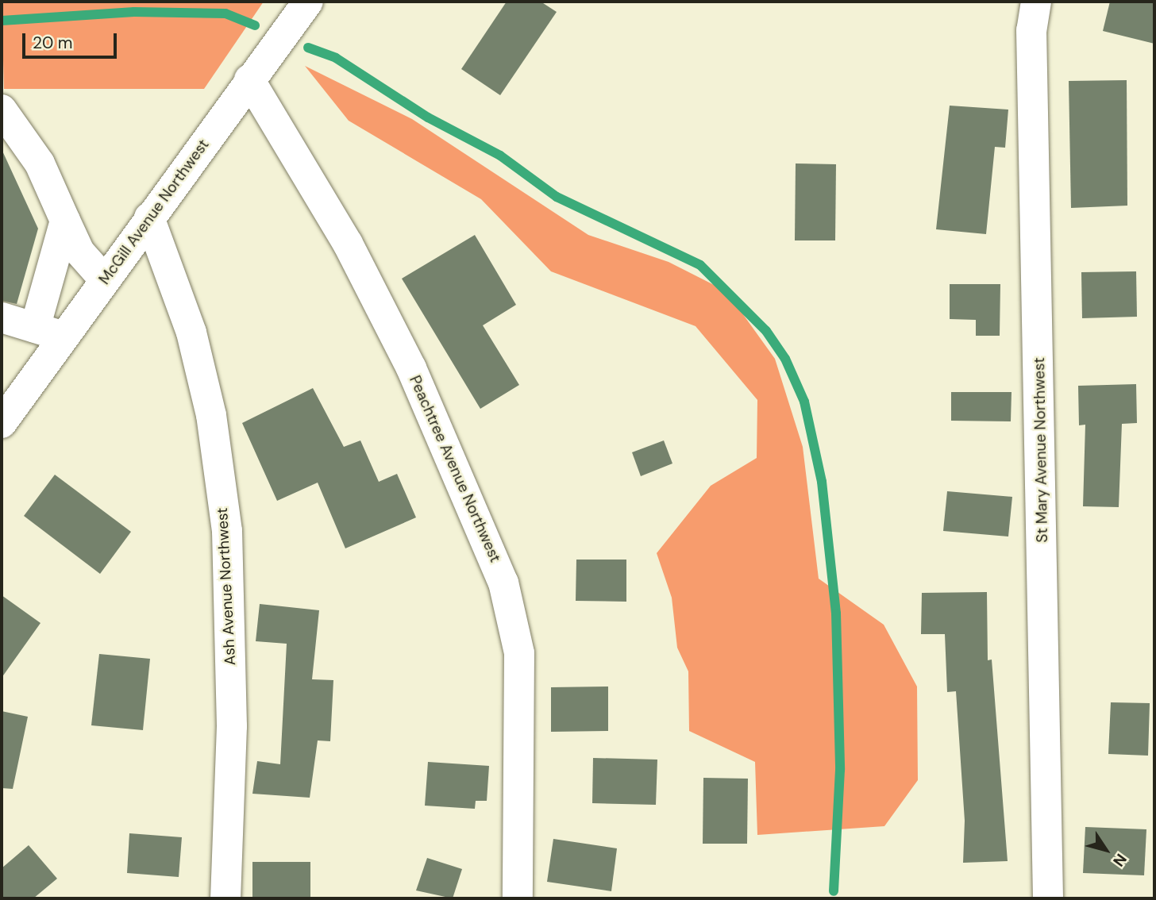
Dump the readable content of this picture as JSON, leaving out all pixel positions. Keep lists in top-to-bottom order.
{
  "streets": {
    "street": [
      "McGill Avenue Northwest",
      "St Mary Avenue Northwest",
      "Peachtree Avenue Northwest",
      "Ash Avenue Northwest"
    ]
  },
  "crossings": [
    ["McGill Avenue Northwest", "Peachtree Avenue Northwest"],
    ["McGill Avenue Northwest", "Ash Avenue Northwest"]
  ],
  "scale_bar": "20 m",
  "north": "bottom right"
}
